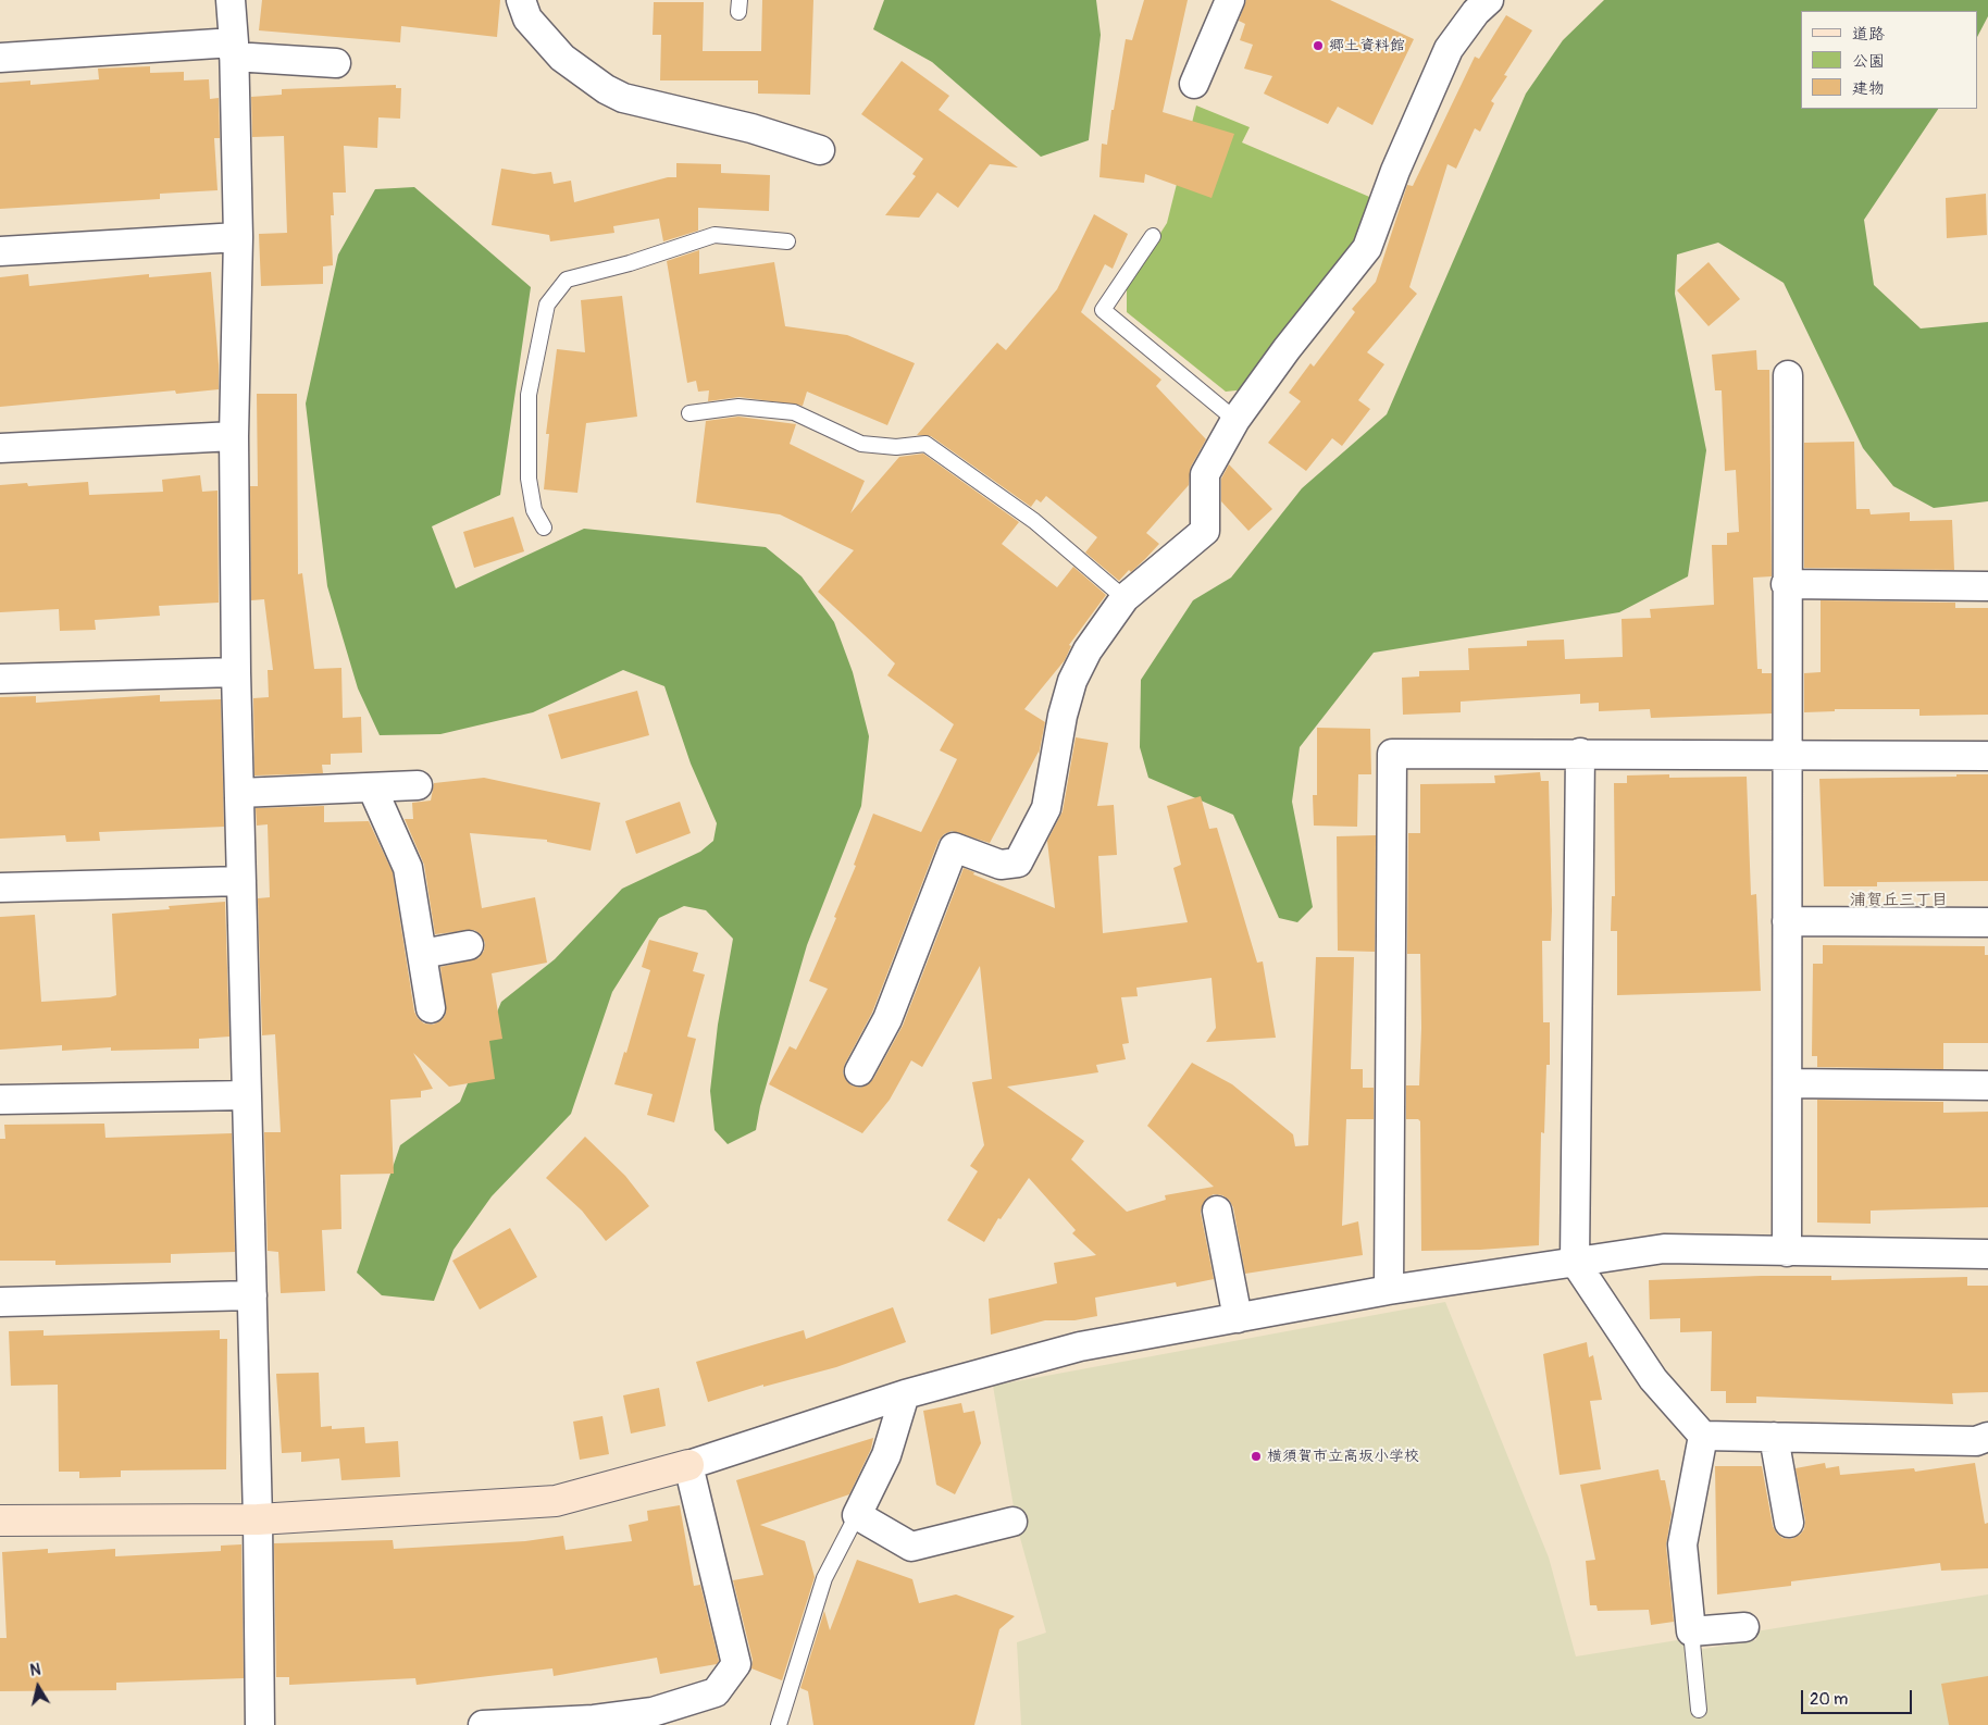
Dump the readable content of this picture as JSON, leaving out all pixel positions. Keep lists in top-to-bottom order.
{
  "districts": ["浦賀丘三丁目"],
  "places": ["郷土資料館", "横須賀市立高坂小学校"],
  "legend": ["道路", "公園", "建物"],
  "scale_bar": "20 m",
  "north": "top"
}
